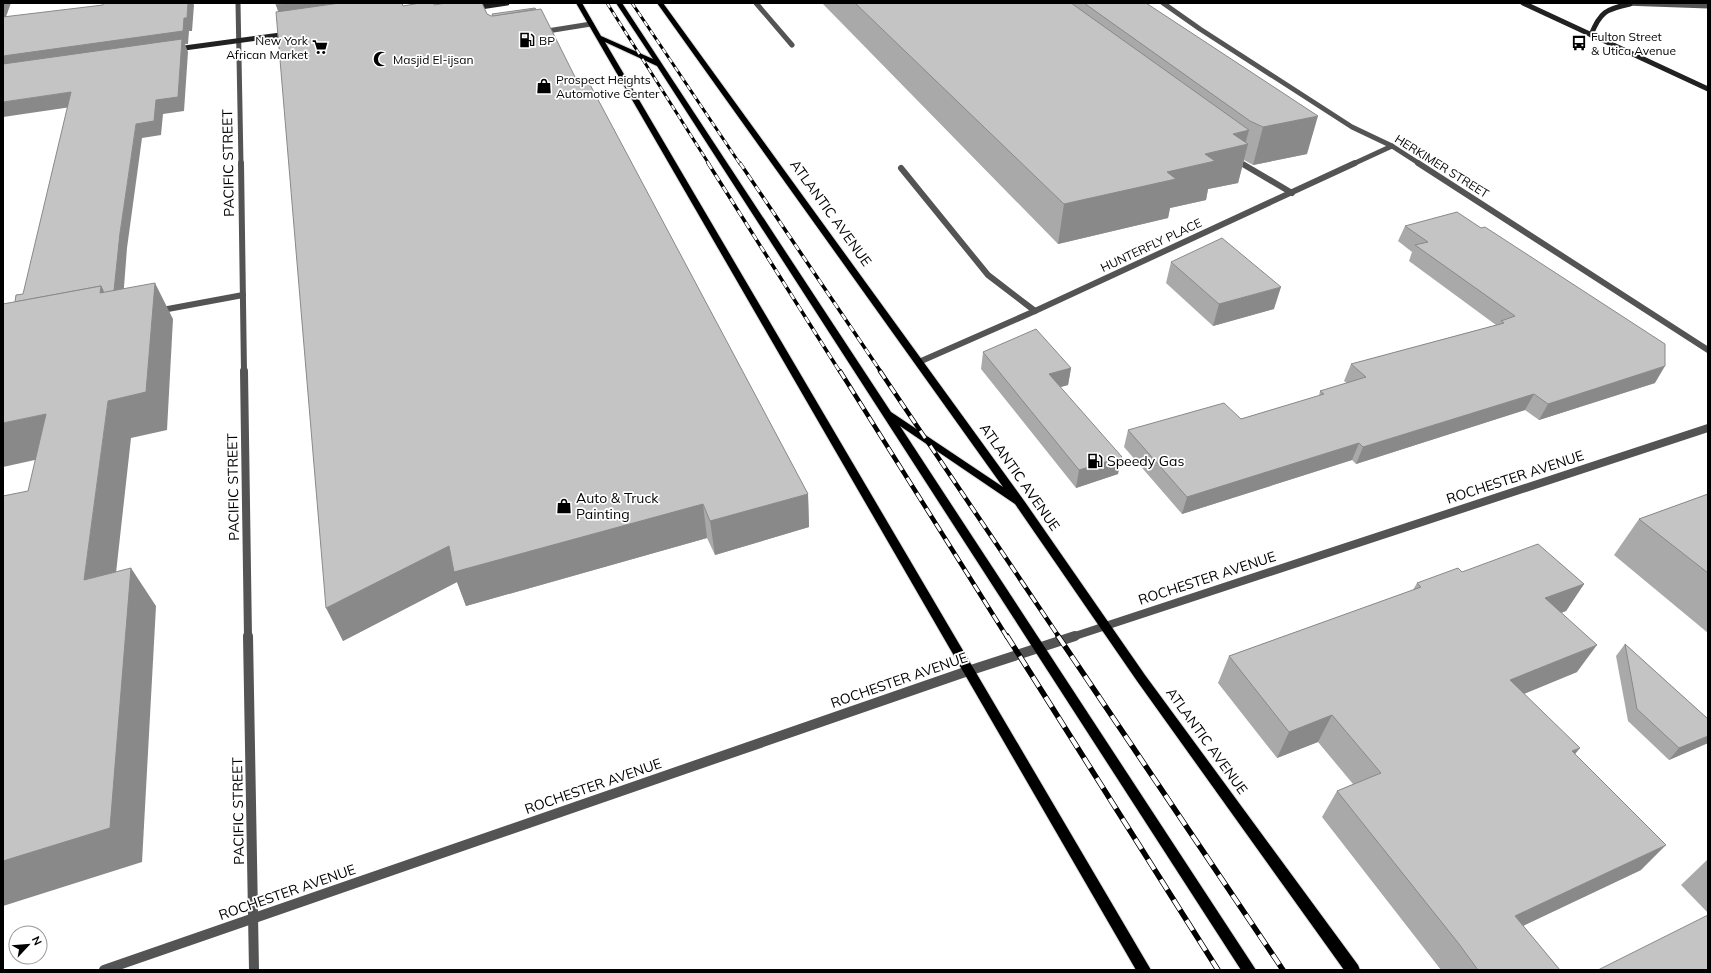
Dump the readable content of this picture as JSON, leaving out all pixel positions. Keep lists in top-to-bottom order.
{
  "streets": {
    "main road": ["ATLANTIC AVENUE"],
    "street": [
      "PACIFIC STREET",
      "HERKIMER STREET",
      "HUNTERFLY PLACE",
      "ROCHESTER AVENUE"
    ]
  },
  "crossings": [
    ["PACIFIC STREET", "ROCHESTER AVENUE"],
    ["HERKIMER STREET", "HUNTERFLY PLACE"],
    ["ATLANTIC AVENUE", "HUNTERFLY PLACE"],
    ["ATLANTIC AVENUE", "ROCHESTER AVENUE"]
  ],
  "places": {
    "fuel station": ["BP", "Speedy Gas"],
    "bus stop": ["Fulton Street & Utica Avenue"],
    "supermarket": ["New York African Market"],
    "mosque": ["Masjid El-ijsan"],
    "shop": ["Prospect Heights Automotive Center", "Auto & Truck Painting"]
  },
  "north": "top right"
}
